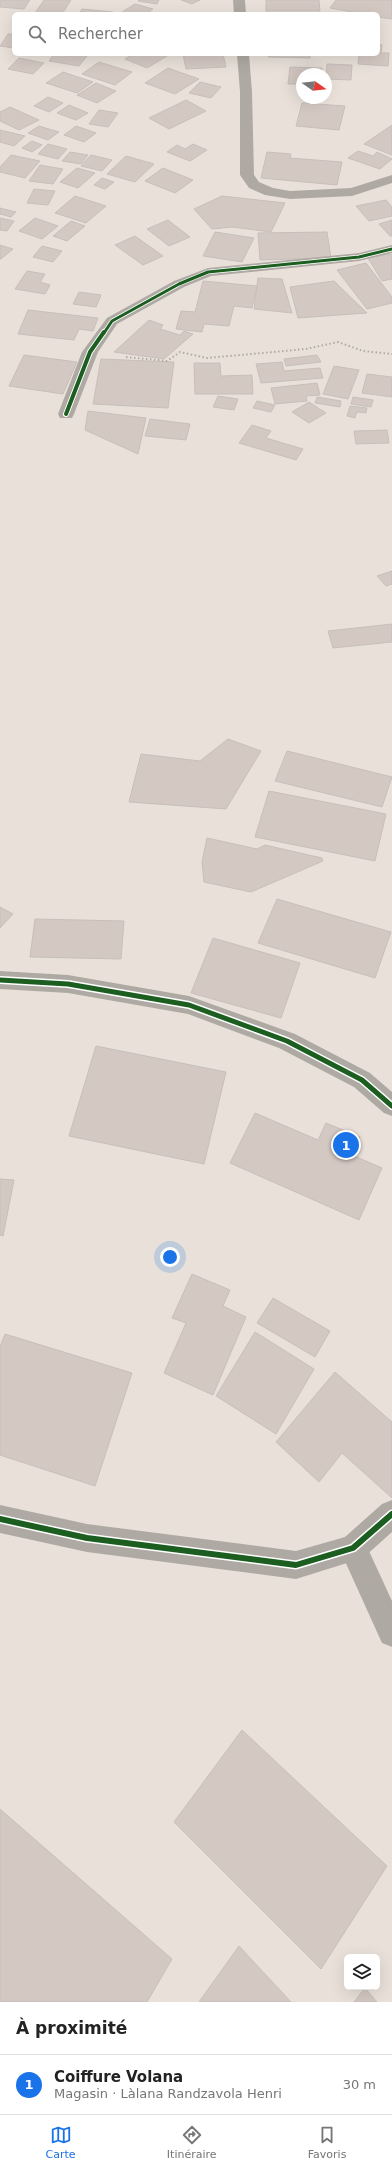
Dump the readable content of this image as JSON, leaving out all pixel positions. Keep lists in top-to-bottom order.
{
  "north": "right",
  "page": {
    "search": "Rechercher",
    "pins": "1",
    "heading": "À proximité",
    "list": [
      {
        "mark": "1",
        "name": "Coiffure Volana",
        "note": "Magasin · Làlana Randzavola Henri",
        "value": "30 m"
      }
    ],
    "nav": ["Carte", "Itinéraire", "Favoris"]
  }
}
